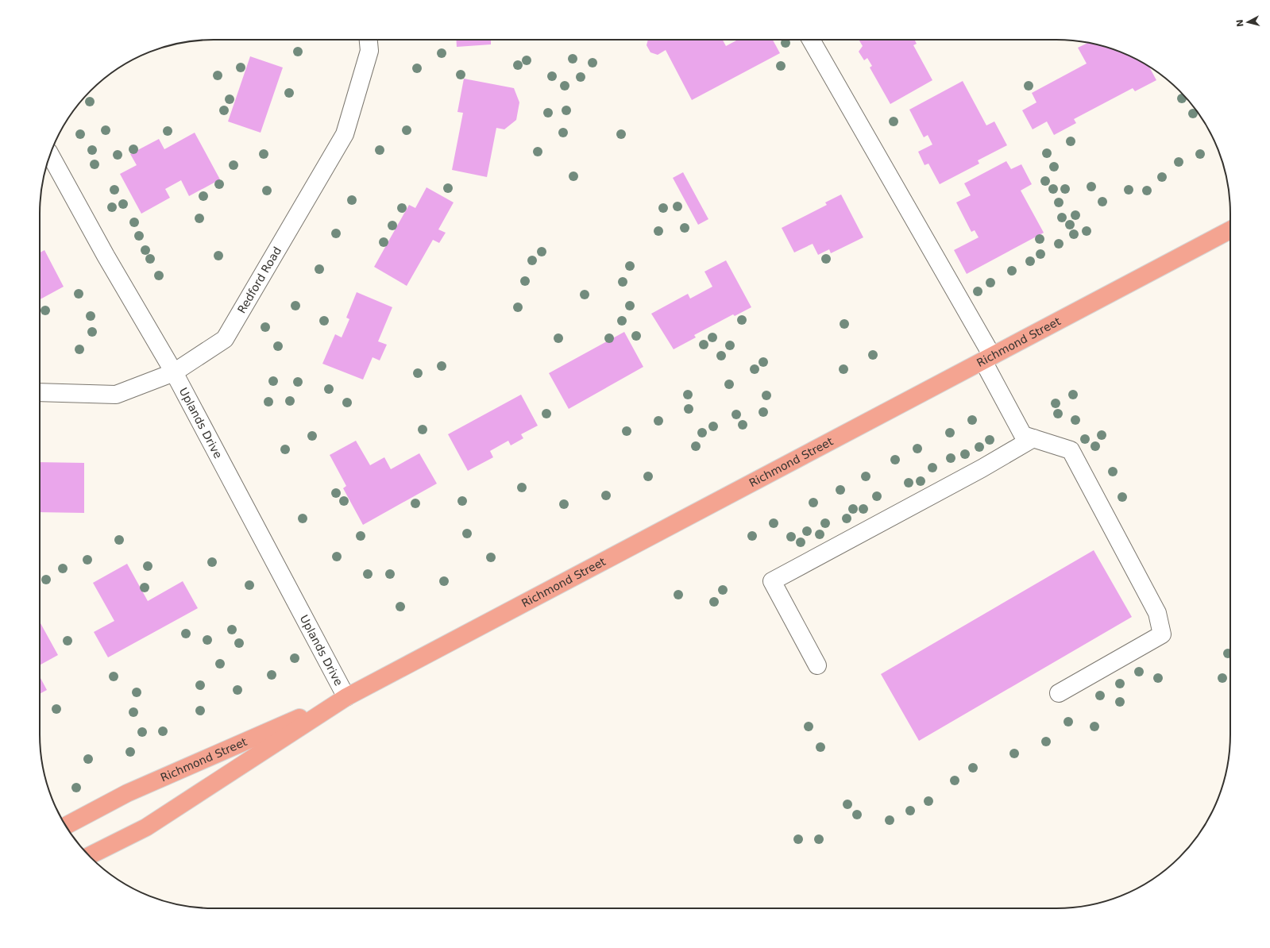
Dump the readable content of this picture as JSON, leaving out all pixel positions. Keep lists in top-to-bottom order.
{
  "streets": {
    "main road": ["Richmond Street"],
    "street": ["Redford Road", "Uplands Drive"]
  },
  "crossings": [
    ["Redford Road", "Uplands Drive"],
    ["Richmond Street", "Uplands Drive"]
  ],
  "north": "left"
}
